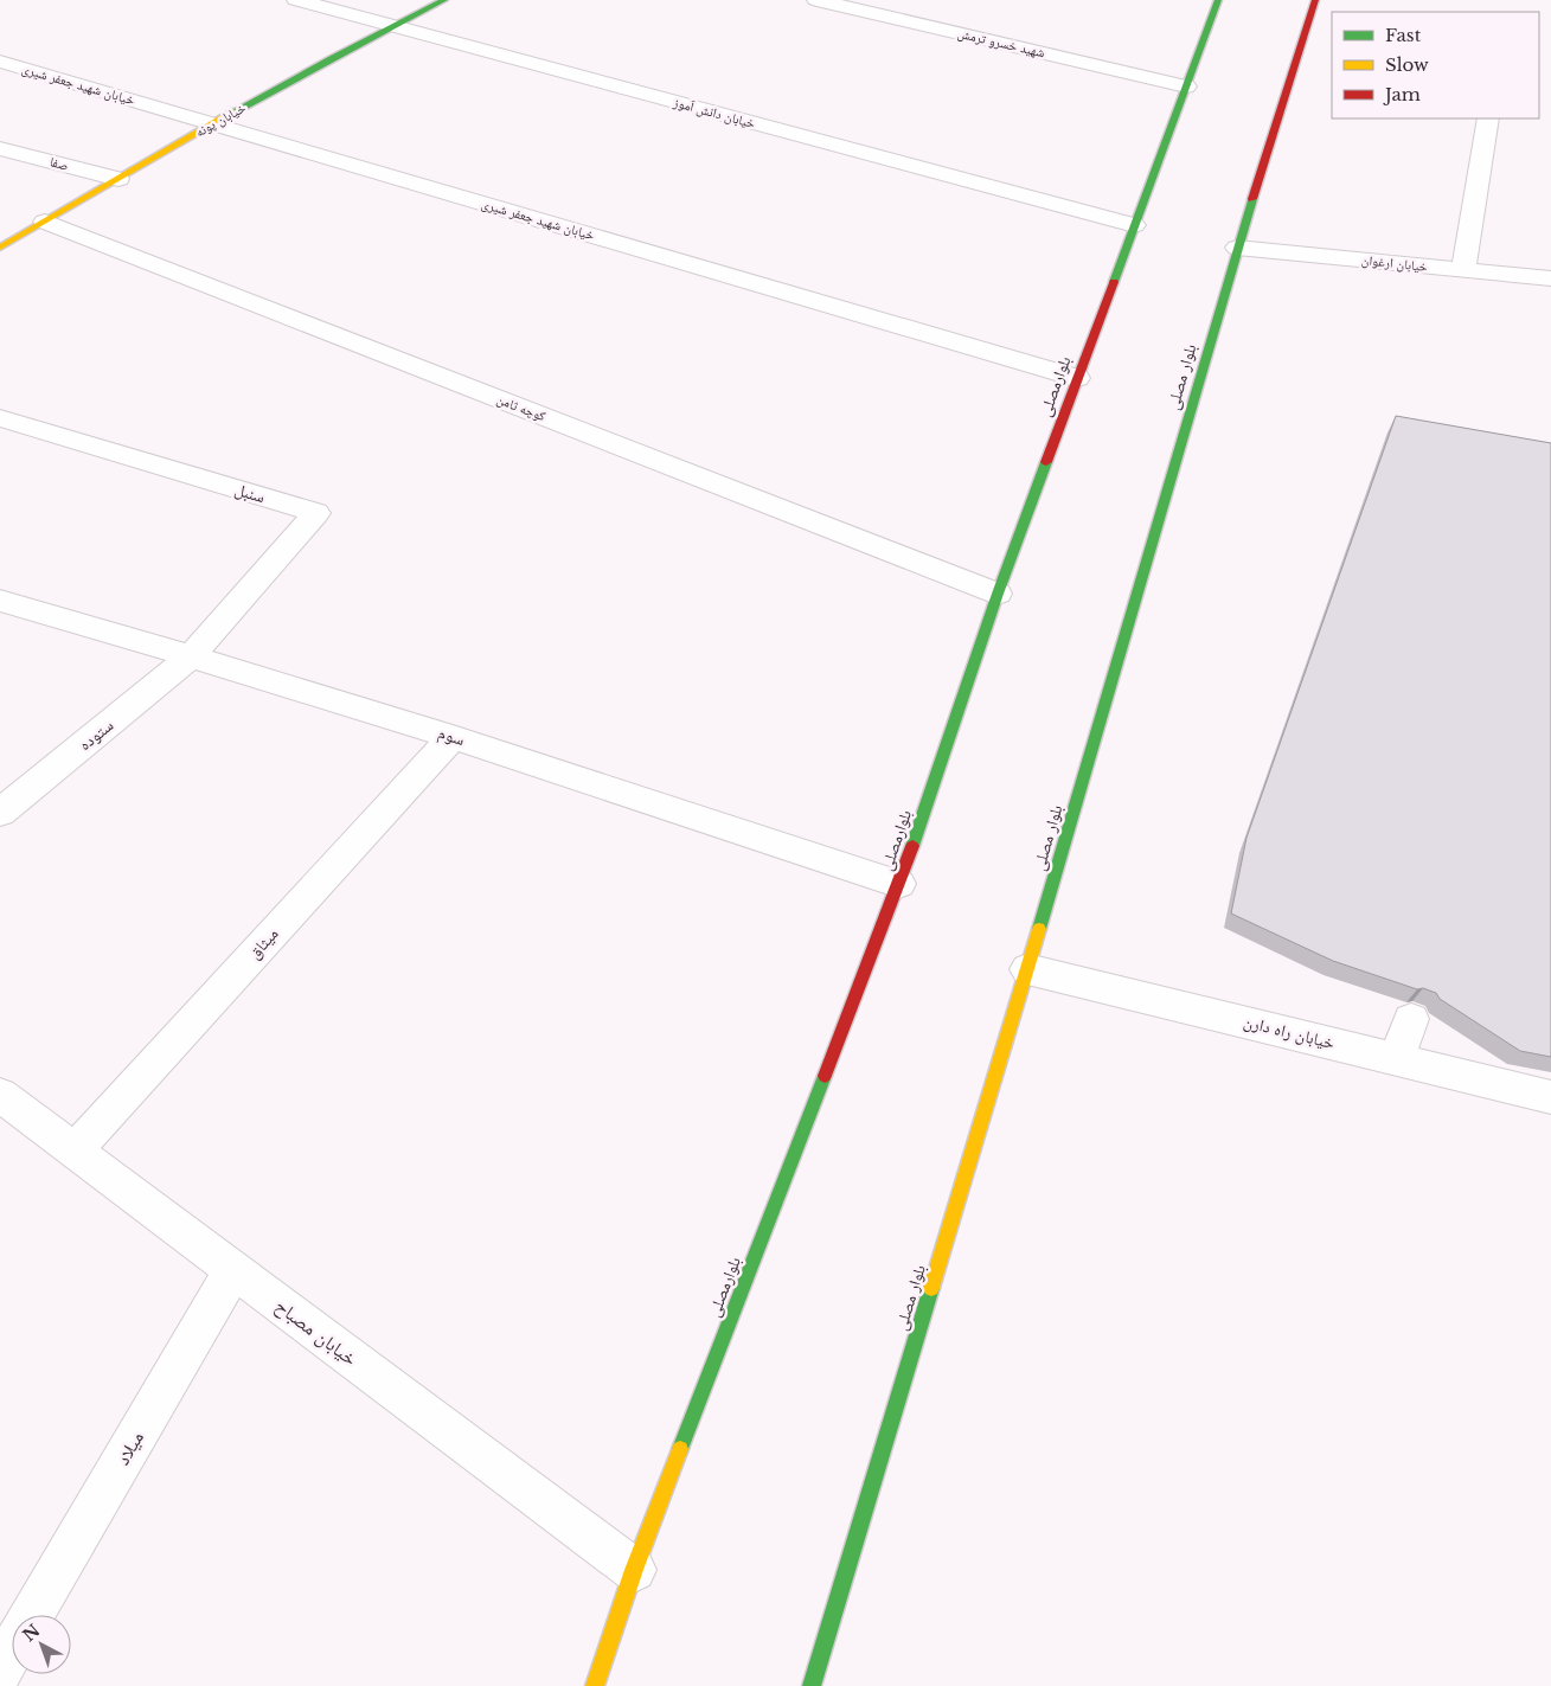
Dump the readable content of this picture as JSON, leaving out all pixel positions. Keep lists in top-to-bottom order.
{
  "streets": {
    "street": [
      "شهید خسرو ترمش",
      "خیابان شهید جعفر شیری",
      "خیابان دانش آموز",
      "خیابان پونه",
      "صفا",
      "خیابان ارغوان",
      "بلوار مصلی",
      "بلوارمصلی",
      "کوچه ثامن",
      "سنبل",
      "ستوده",
      "سوم",
      "میثاق",
      "خیابان راه دارن",
      "خیابان مصباح",
      "میلاد"
    ]
  },
  "crossings": [
    ["شهید خسرو ترمش", "بلوارمصلی"],
    ["خیابان شهید جعفر شیری", "خیابان پونه"],
    ["خیابان شهید جعفر شیری", "بلوارمصلی"],
    ["خیابان دانش آموز", "خیابان پونه"],
    ["خیابان دانش آموز", "بلوارمصلی"],
    ["خیابان پونه", "صفا"],
    ["خیابان پونه", "کوچه ثامن"],
    ["خیابان ارغوان", "بلوار مصلی"],
    ["بلوار مصلی", "خیابان راه دارن"],
    ["بلوارمصلی", "کوچه ثامن"],
    ["بلوارمصلی", "سوم"],
    ["بلوارمصلی", "خیابان مصباح"],
    ["سنبل", "ستوده"],
    ["سنبل", "سوم"],
    ["ستوده", "سوم"],
    ["سوم", "میثاق"],
    ["میثاق", "خیابان مصباح"],
    ["خیابان مصباح", "میلاد"]
  ],
  "legend": ["Fast", "Slow", "Jam"],
  "north": "top left"
}
